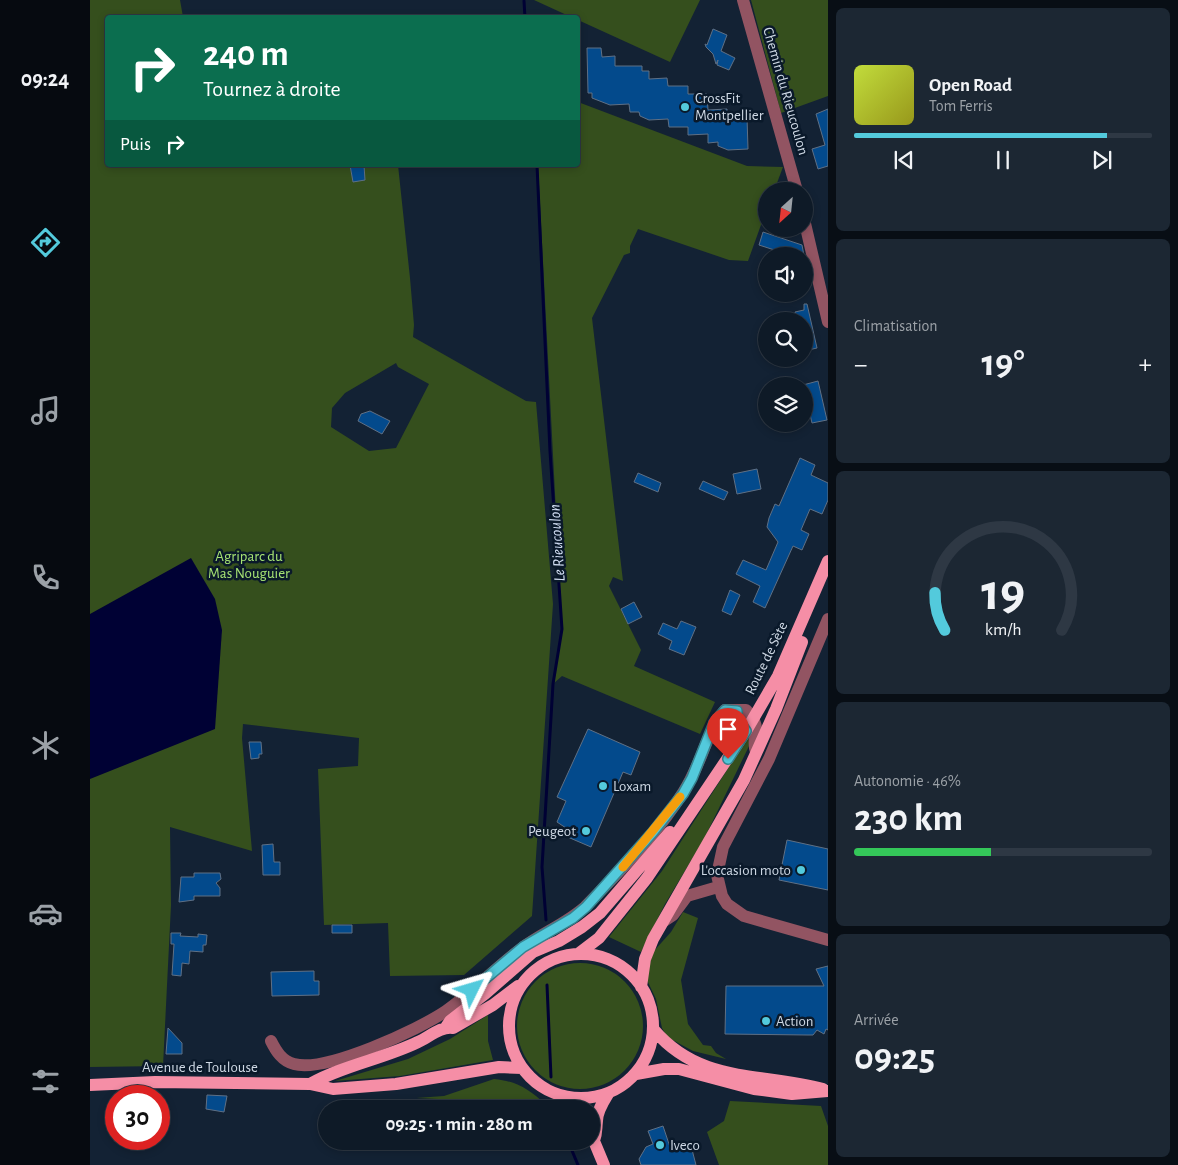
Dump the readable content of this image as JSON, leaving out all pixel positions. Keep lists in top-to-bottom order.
{
  "streets": {
    "main road": ["Route de Sète", "Avenue de Toulouse"],
    "street": ["Chemin du Rieucoulon"]
  },
  "crossings": [
    ["Route de Sète", "Avenue de Toulouse"]
  ],
  "water": ["Le Rieucoulon"],
  "parks": ["Agriparc du Mas Nouguier"],
  "places": [
    "CrossFit Montpellier",
    "Loxam",
    "Peugeot",
    "L'occasion moto",
    "Action",
    "Iveco"
  ],
  "north": "bottom left",
  "page": {
    "tabs": "09:24",
    "turn": ["240 m", "Tournez à droite"],
    "song": ["Open Road", "Tom Ferris"],
    "then": "Puis",
    "tile": [
      "Climatisation",
      ["Autonomie · 46%", "230 km"],
      ["Arrivée", "09:25"]
    ],
    "heat": ["−", "19°", "+"],
    "limit": "30",
    "trip": "09:25 · 1 min · 280 m",
    "gauge": ["19", "km/h"]
  }
}
